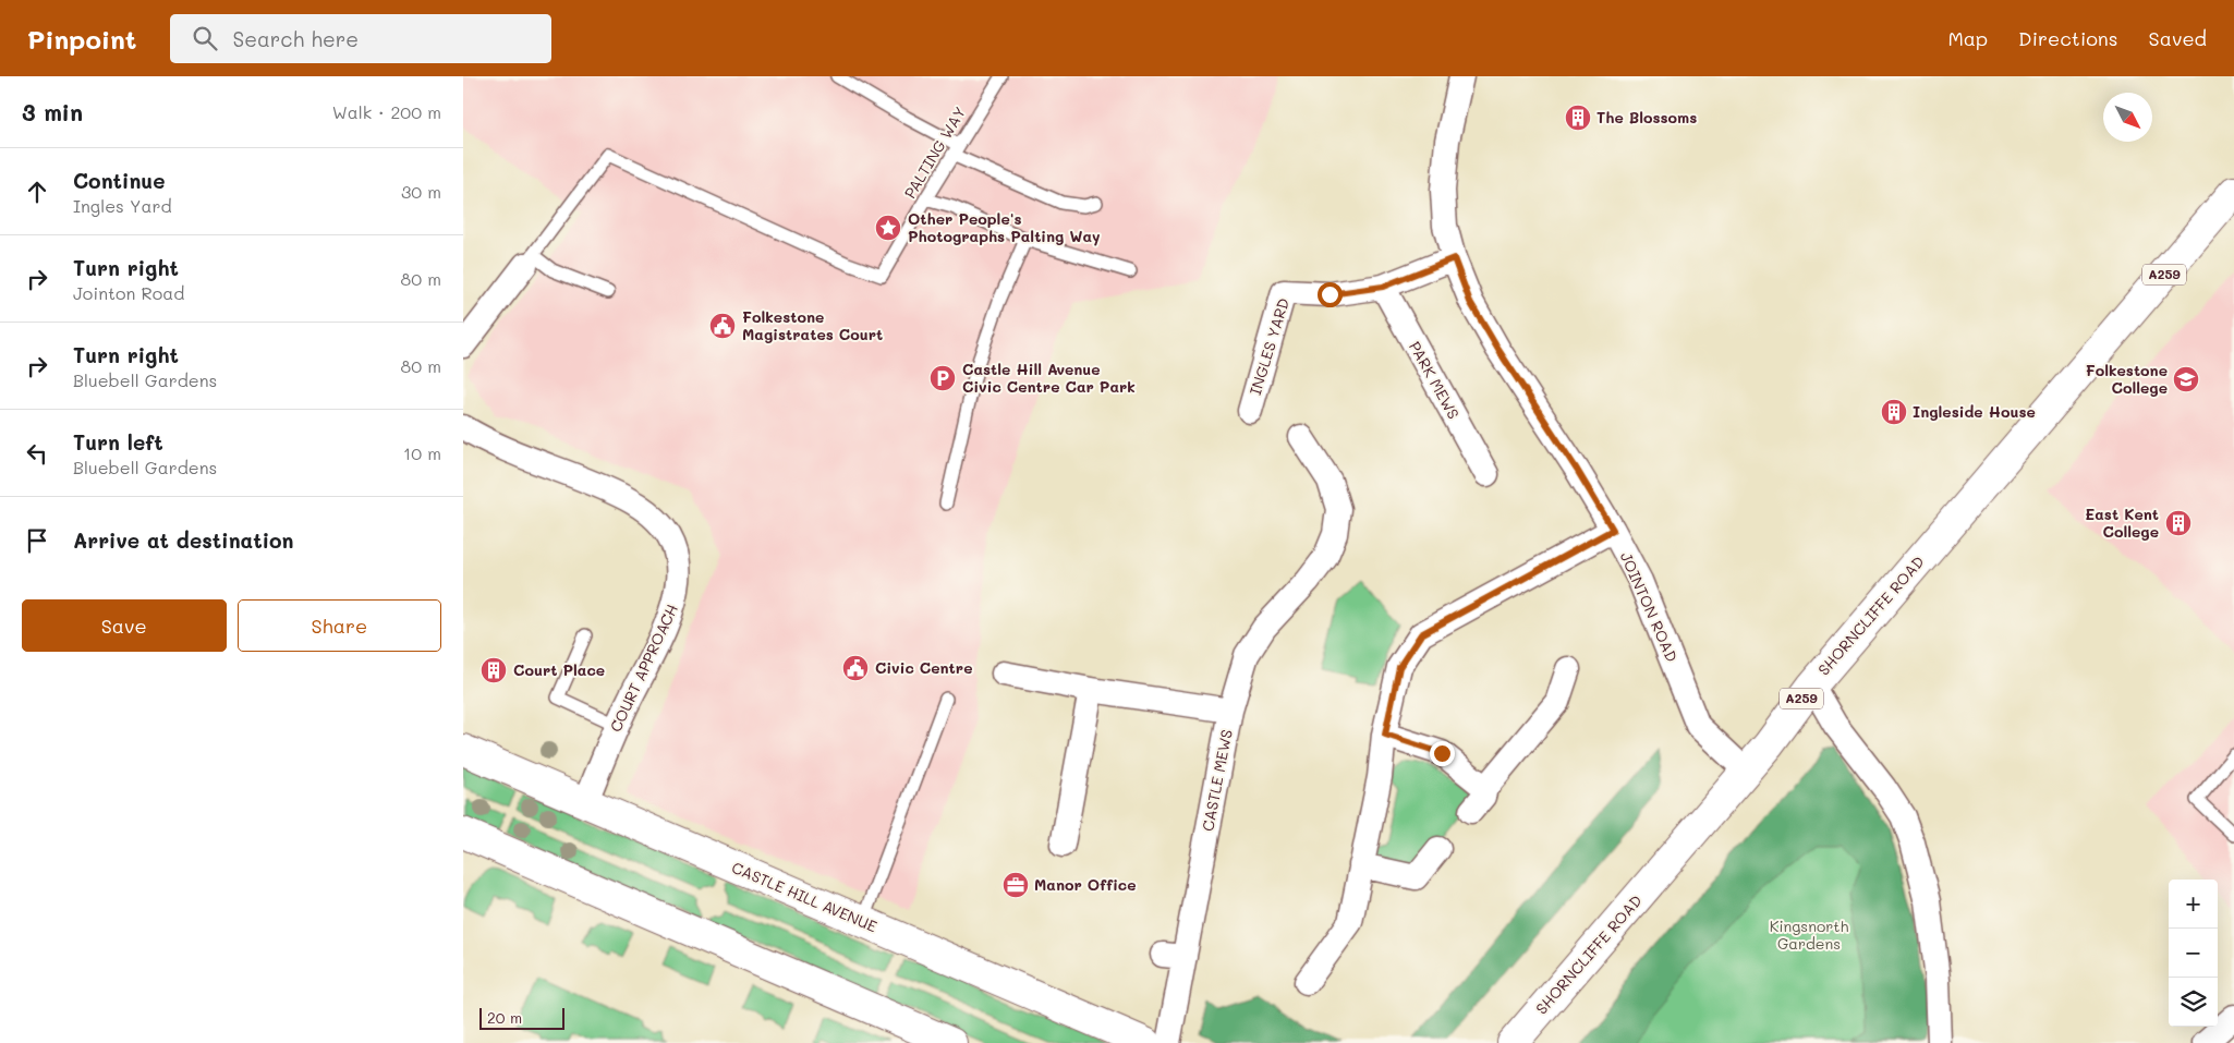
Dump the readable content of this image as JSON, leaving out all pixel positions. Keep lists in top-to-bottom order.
{
  "streets": {
    "main road": ["A259", "SHORNCLIFFE ROAD", "CASTLE HILL AVENUE"],
    "street": [
      "INGLES YARD",
      "PARK MEWS",
      "JOINTON ROAD",
      "COURT APPROACH",
      "CASTLE MEWS"
    ],
    "lane": ["PALTING WAY"]
  },
  "crossings": [
    ["INGLES YARD", "PARK MEWS"],
    ["INGLES YARD", "JOINTON ROAD"],
    ["JOINTON ROAD", "SHORNCLIFFE ROAD"],
    ["COURT APPROACH", "CASTLE HILL AVENUE"]
  ],
  "parks": ["Kingsnorth Gardens"],
  "places": {
    "building": [
      "The Blossoms",
      "Ingleside House",
      "East Kent College",
      "Court Place"
    ],
    "place": ["Other People's Photographs Palting Way"],
    "public building": ["Folkestone Magistrates Court", "Civic Centre"],
    "parking": ["Castle Hill Avenue Civic Centre Car Park"],
    "school or university": ["Folkestone College"],
    "office": ["Manor Office"]
  },
  "scale_bar": "20 m",
  "north": "bottom right",
  "page": {
    "header": "Pinpoint",
    "search": "Search here",
    "nav": ["Map", "Directions", "Saved"],
    "heading": ["3 min", "Walk · 200 m"],
    "list": [
      ["Continue", "Ingles Yard", "30 m"],
      ["Turn right", "Jointon Road", "80 m"],
      ["Turn right", "Bluebell Gardens", "80 m"],
      ["Turn left", "Bluebell Gardens", "10 m"],
      "Arrive at destination"
    ],
    "buttons": ["Save", "Share"],
    "map_buttons": ["+", "−"],
    "scale": "20 m"
  }
}
